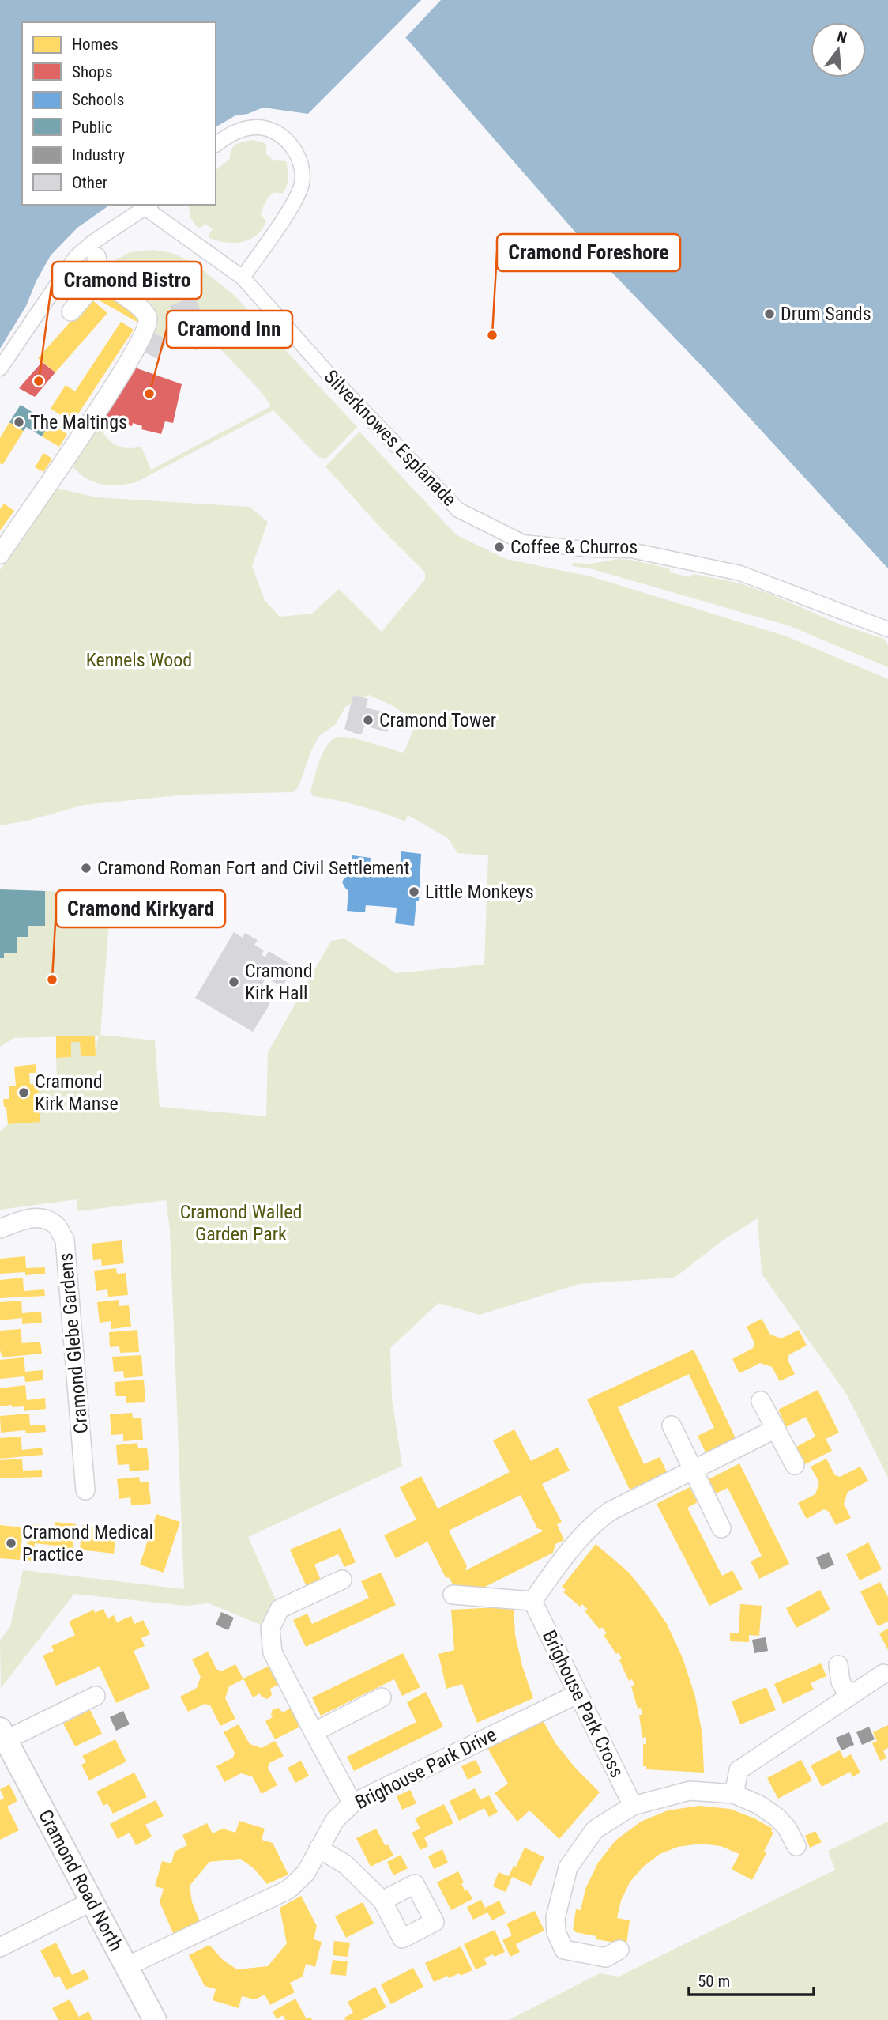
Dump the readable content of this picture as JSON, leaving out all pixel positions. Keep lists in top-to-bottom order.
{
  "streets": {
    "street": [
      "Silverknowes Esplanade",
      "Cramond Glebe Gardens",
      "Brighouse Park Cross",
      "Brighouse Park Drive",
      "Cramond Road North"
    ]
  },
  "crossings": [
    ["Brighouse Park Cross", "Brighouse Park Drive"],
    ["Brighouse Park Drive", "Cramond Road North"]
  ],
  "parks": ["Kennels Wood", "Cramond Walled Garden Park"],
  "places": [
    "Drum Sands",
    "Cramond Foreshore",
    "Cramond Bistro",
    "Cramond Inn",
    "The Maltings",
    "Coffee & Churros",
    "Cramond Tower",
    "Cramond Roman Fort and Civil Settlement",
    "Little Monkeys",
    "Cramond Kirkyard",
    "Cramond Kirk Hall",
    "Cramond Kirk Manse",
    "Cramond Medical Practice"
  ],
  "legend": [
    "Homes",
    "Shops",
    "Schools",
    "Public",
    "Industry",
    "Other"
  ],
  "scale_bar": "50 m",
  "north": "top"
}
